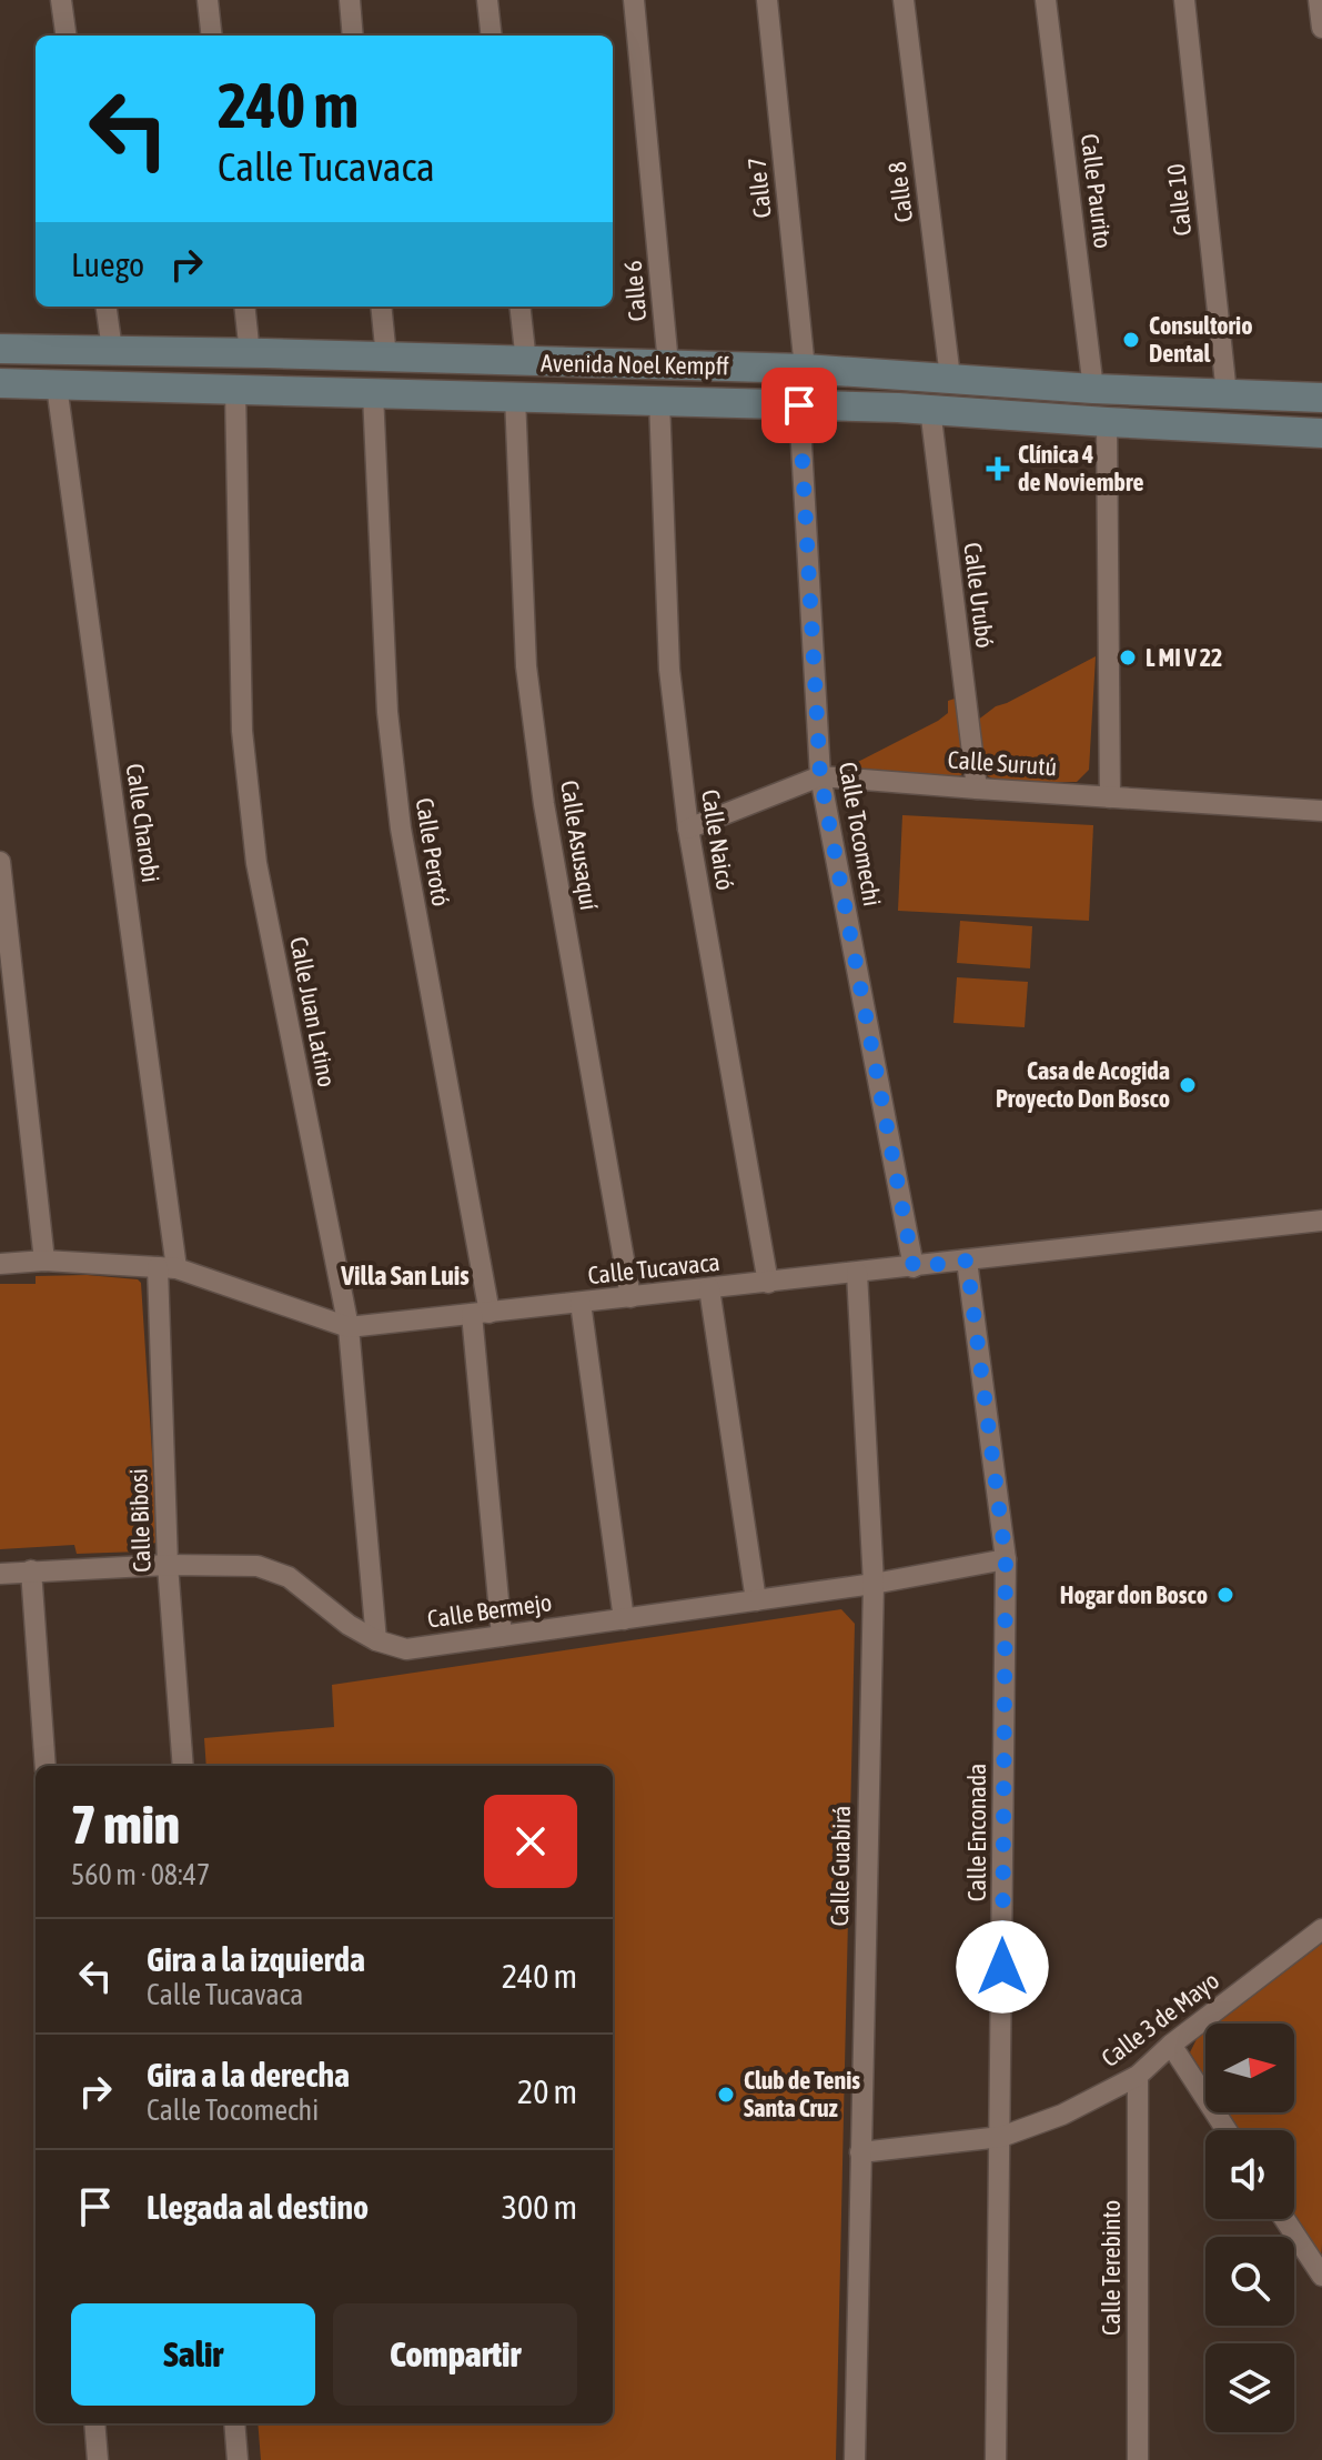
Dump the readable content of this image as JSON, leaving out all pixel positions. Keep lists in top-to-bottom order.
{
  "streets": {
    "main road": ["Avenida Noel Kempff"],
    "street": [
      "Calle 7",
      "Calle Paurito",
      "Calle 8",
      "Calle 10",
      "Calle 6",
      "Calle Urubó",
      "Calle Surutú",
      "Calle Charobi",
      "Calle Tocomechi",
      "Calle Naicó",
      "Calle Asusaquí",
      "Calle Perotó",
      "Calle Juan Latino",
      "Calle Tucavaca",
      "Calle Bibosi",
      "Calle Bermejo",
      "Calle Enconada",
      "Calle Guabirá",
      "Calle 3 de Mayo",
      "Calle Terebinto"
    ]
  },
  "crossings": [
    ["Calle 7", "Avenida Noel Kempff"],
    ["Calle Paurito", "Avenida Noel Kempff"],
    ["Calle 8", "Avenida Noel Kempff"],
    ["Calle 10", "Avenida Noel Kempff"],
    ["Calle 6", "Avenida Noel Kempff"],
    ["Avenida Noel Kempff", "Calle Urubó"],
    ["Avenida Noel Kempff", "Calle Charobi"],
    ["Avenida Noel Kempff", "Calle Tocomechi"],
    ["Avenida Noel Kempff", "Calle Naicó"],
    ["Avenida Noel Kempff", "Calle Asusaquí"],
    ["Avenida Noel Kempff", "Calle Perotó"],
    ["Avenida Noel Kempff", "Calle Juan Latino"],
    ["Calle Urubó", "Calle Surutú"],
    ["Calle Surutú", "Calle Tocomechi"],
    ["Calle Surutú", "Calle Naicó"],
    ["Calle Charobi", "Calle Tucavaca"],
    ["Calle Charobi", "Calle Bibosi"],
    ["Calle Tocomechi", "Calle Tucavaca"],
    ["Calle Naicó", "Calle Tucavaca"],
    ["Calle Asusaquí", "Calle Tucavaca"],
    ["Calle Perotó", "Calle Tucavaca"],
    ["Calle Perotó", "Calle Bermejo"],
    ["Calle Juan Latino", "Calle Tucavaca"],
    ["Calle Juan Latino", "Calle Bermejo"],
    ["Calle Tucavaca", "Calle Bibosi"],
    ["Calle Tucavaca", "Calle Enconada"],
    ["Calle Tucavaca", "Calle Guabirá"],
    ["Calle Bibosi", "Calle Bermejo"],
    ["Calle Bermejo", "Calle Enconada"],
    ["Calle Bermejo", "Calle Guabirá"],
    ["Calle Enconada", "Calle 3 de Mayo"],
    ["Calle Guabirá", "Calle 3 de Mayo"],
    ["Calle 3 de Mayo", "Calle Terebinto"]
  ],
  "districts": ["Villa San Luis"],
  "places": {
    "other": [
      "Consultorio Dental",
      "L MI V 22",
      "Casa de Acogida Proyecto Don Bosco",
      "Hogar don Bosco",
      "Club de Tenis Santa Cruz"
    ],
    "health": ["Clínica 4 de Noviembre"]
  },
  "north": "right",
  "page": {
    "turn": ["240 m", "Calle Tucavaca"],
    "then": "Luego",
    "heading": ["7 min", "560 m · 08:47"],
    "list": [
      {
        "name": "Gira a la izquierda",
        "note": "Calle Tucavaca",
        "value": "240 m"
      },
      {
        "name": "Gira a la derecha",
        "note": "Calle Tocomechi",
        "value": "20 m"
      },
      {
        "name": "Llegada al destino",
        "value": "300 m"
      }
    ],
    "buttons": ["Salir", "Compartir"]
  }
}
